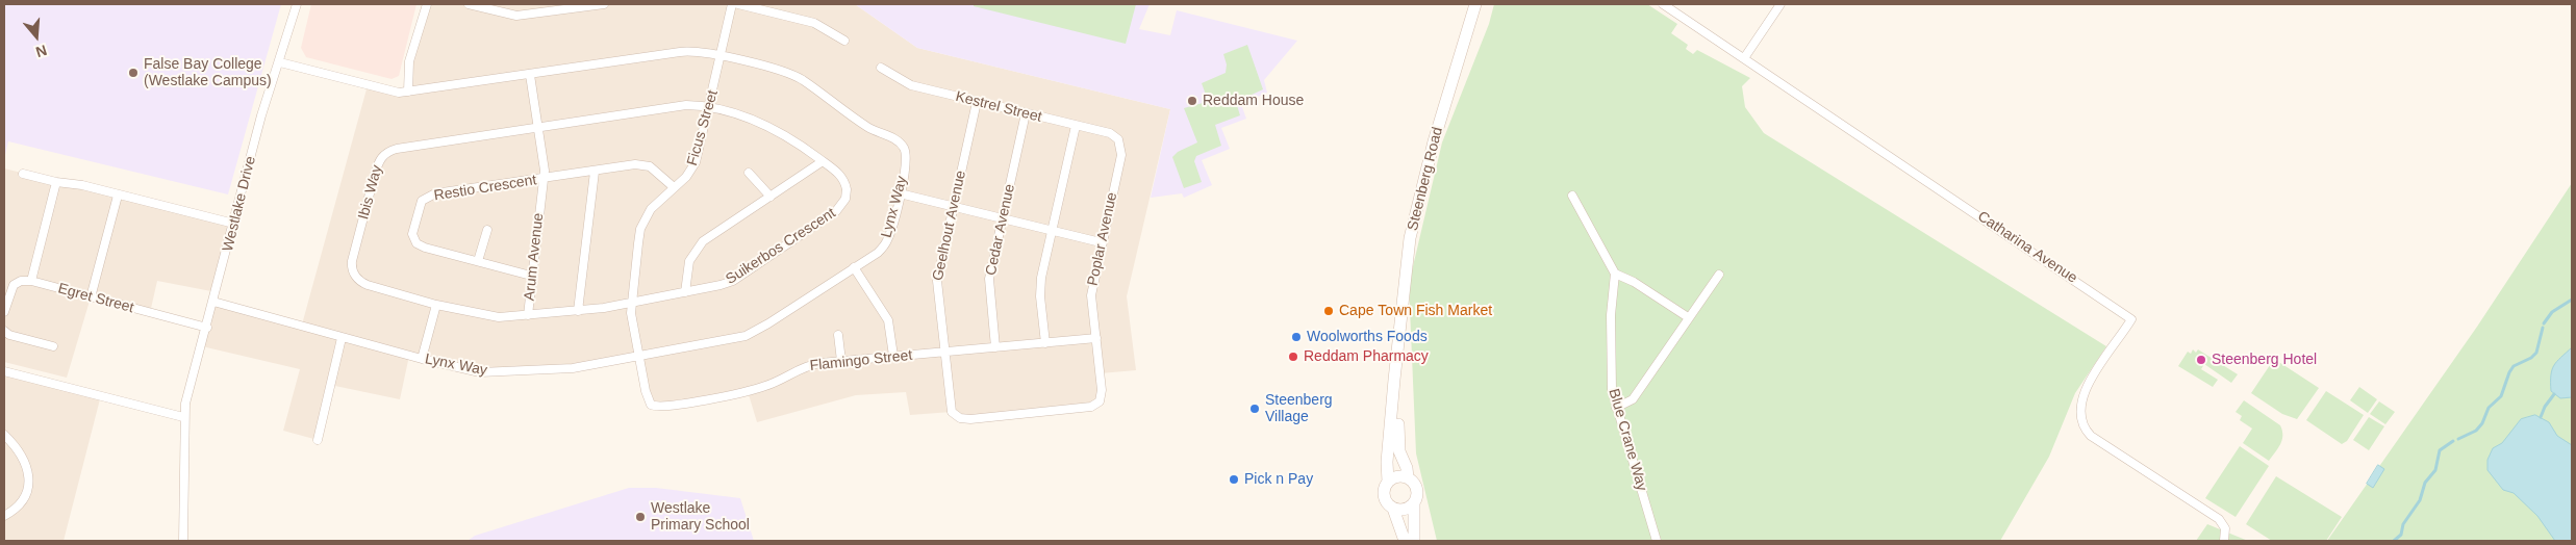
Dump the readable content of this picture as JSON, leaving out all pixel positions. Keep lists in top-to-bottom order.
{
  "streets": {
    "main road": ["Steenberg Road"],
    "street": [
      "Kestrel Street",
      "Ficus Street",
      "Restio Crescent",
      "Ibis Way",
      "Westlake Drive",
      "Lynx Way",
      "Geelhout Avenue",
      "Cedar Avenue",
      "Poplar Avenue",
      "Suikerbos Crescent",
      "Catharina Avenue",
      "Arum Avenue",
      "Egret Street",
      "Flamingo Street",
      "Blue Crane Way"
    ]
  },
  "crossings": [
    ["Kestrel Street", "Geelhout Avenue"],
    ["Kestrel Street", "Cedar Avenue"],
    ["Kestrel Street", "Poplar Avenue"],
    ["Ficus Street", "Restio Crescent"],
    ["Ficus Street", "Ibis Way"],
    ["Ficus Street", "Lynx Way"],
    ["Ficus Street", "Suikerbos Crescent"],
    ["Ficus Street", "Flamingo Street"],
    ["Restio Crescent", "Arum Avenue"],
    ["Ibis Way", "Suikerbos Crescent"],
    ["Ibis Way", "Arum Avenue"],
    ["Westlake Drive", "Lynx Way"],
    ["Westlake Drive", "Egret Street"],
    ["Lynx Way", "Arum Avenue"],
    ["Lynx Way", "Flamingo Street"],
    ["Geelhout Avenue", "Poplar Avenue"],
    ["Geelhout Avenue", "Flamingo Street"],
    ["Cedar Avenue", "Flamingo Street"],
    ["Poplar Avenue", "Flamingo Street"]
  ],
  "places": [
    "False Bay College (Westlake Campus)",
    "Reddam House",
    "Cape Town Fish Market",
    "Woolworths Foods",
    "Reddam Pharmacy",
    "Steenberg Hotel",
    "Steenberg Village",
    "Pick n Pay",
    "Westlake Primary School"
  ],
  "north": "bottom"
}
